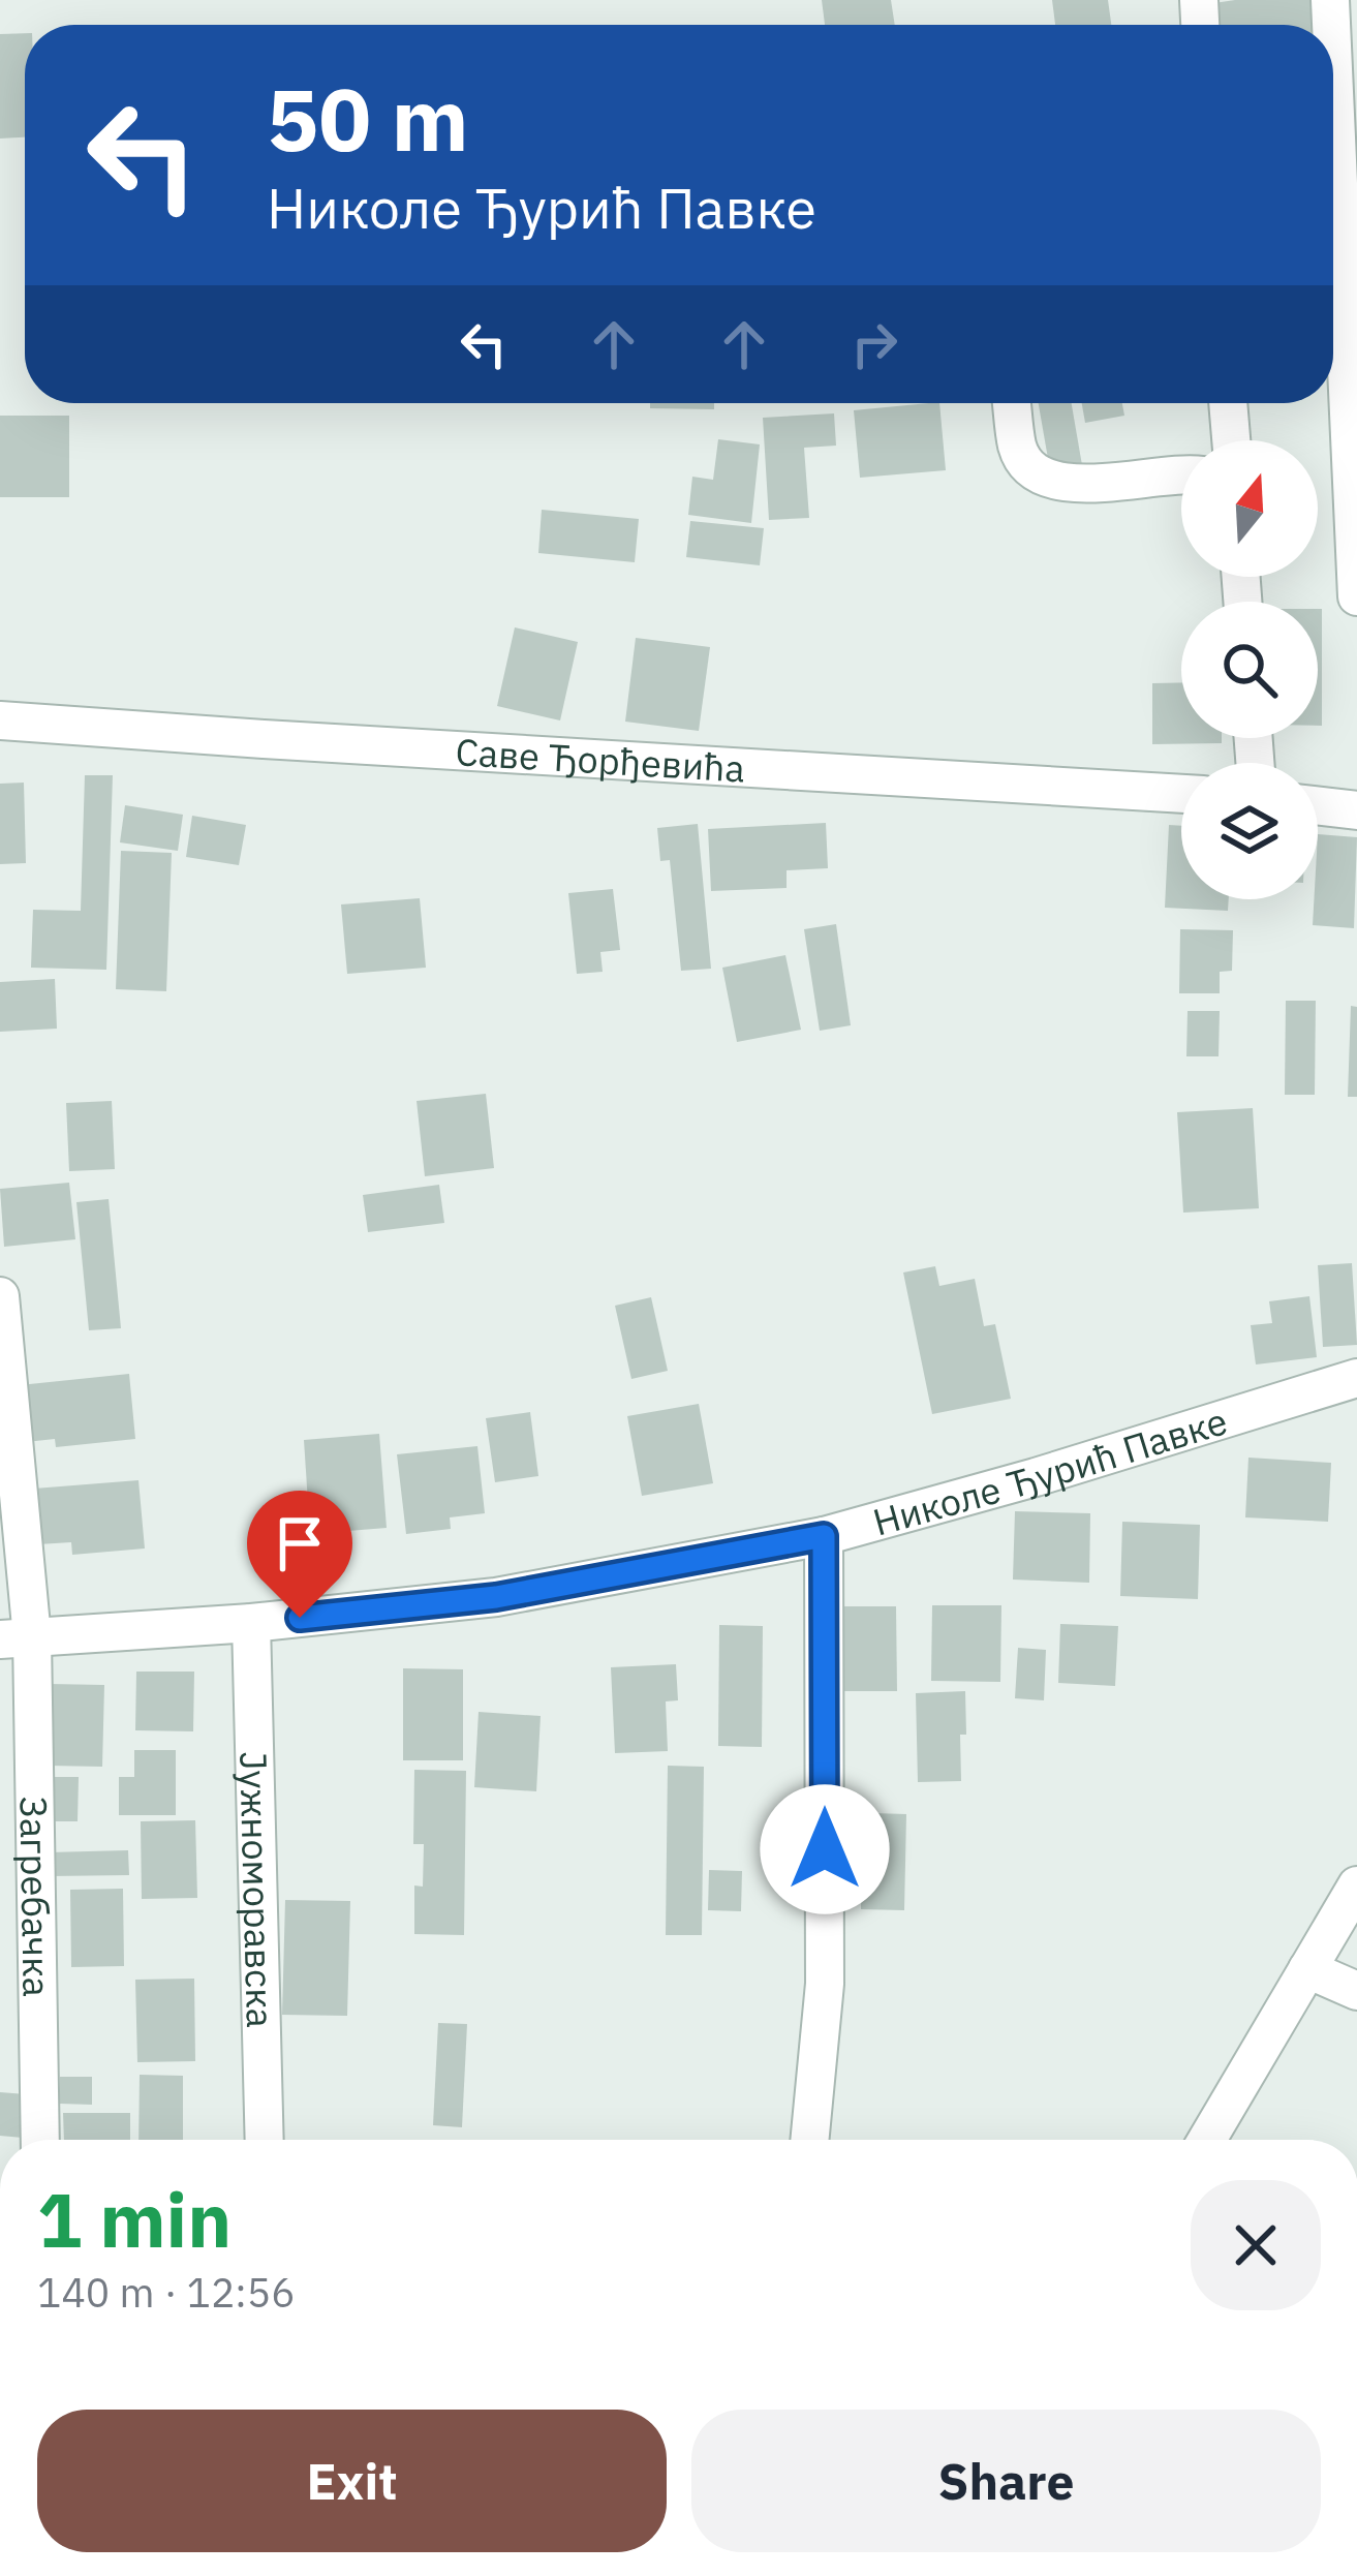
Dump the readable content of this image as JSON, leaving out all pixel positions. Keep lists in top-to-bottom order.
{
  "streets": {
    "street": [
      "Саве Ђорђевића",
      "Николе Ђурић Павке",
      "Јужноморавска",
      "Загребачка"
    ]
  },
  "crossings": [
    ["Николе Ђурић Павке", "Јужноморавска"],
    ["Николе Ђурић Павке", "Загребачка"]
  ],
  "north": "top",
  "page": {
    "turn": ["50 m", "Николе Ђурић Павке"],
    "heading": ["1 min", "140 m · 12:56"],
    "buttons": ["Exit", "Share"]
  }
}
